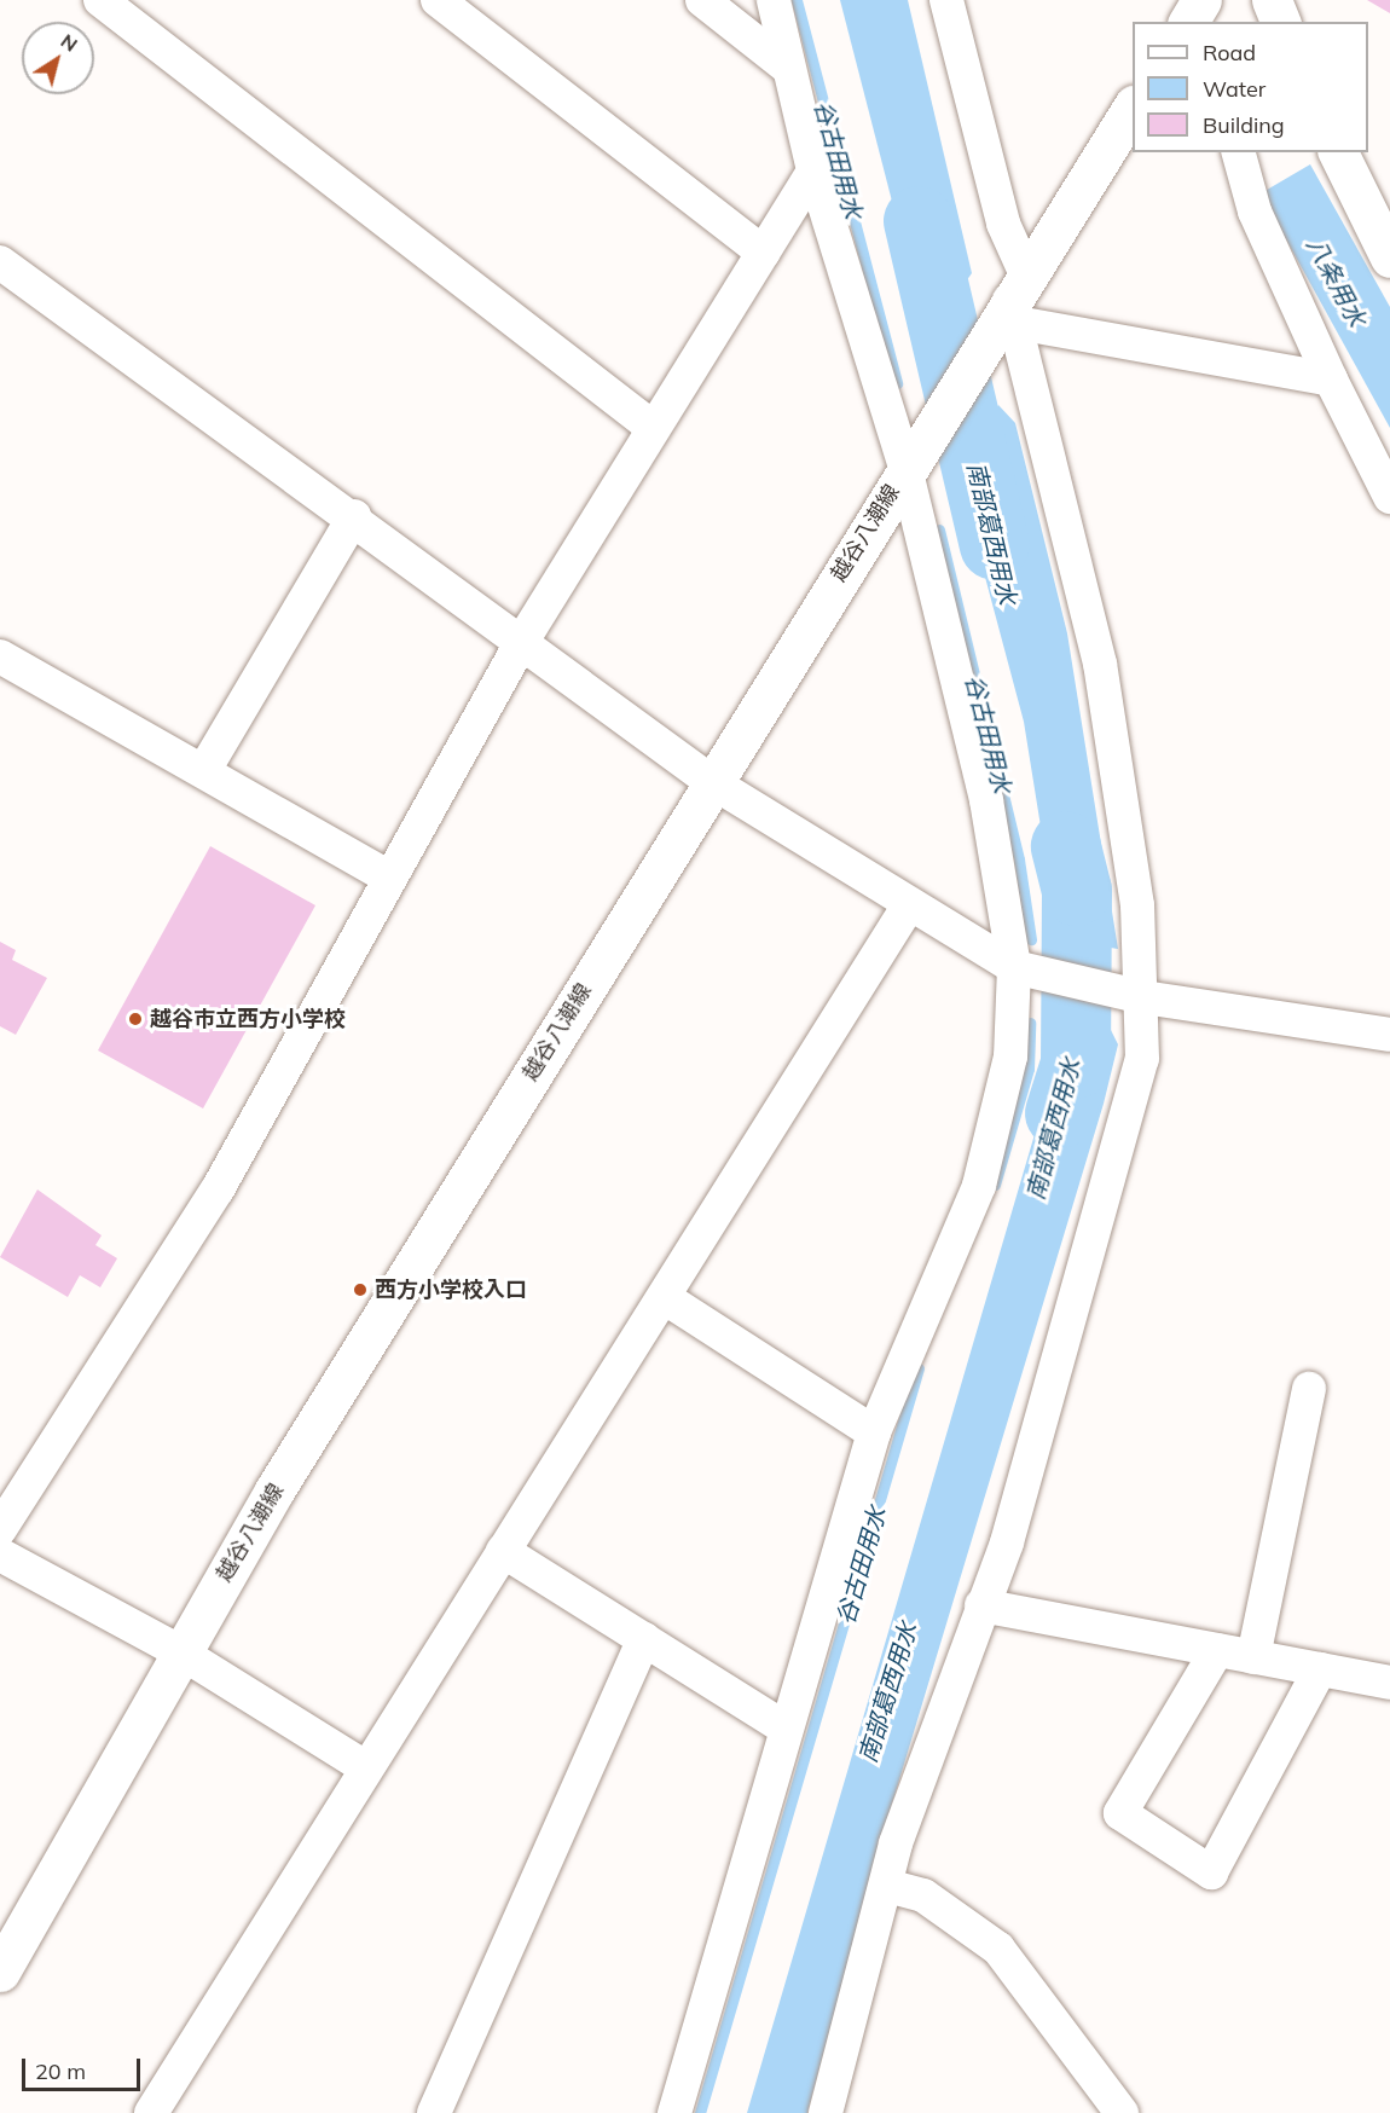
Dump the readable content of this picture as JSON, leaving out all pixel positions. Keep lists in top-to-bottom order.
{
  "streets": {
    "main road": ["越谷八潮線"]
  },
  "water": ["谷古田用水", "八条用水", "南部葛西用水"],
  "places": ["越谷市立西方小学校", "西方小学校入口"],
  "legend": ["Road", "Water", "Building"],
  "scale_bar": "20 m",
  "north": "top right"
}
